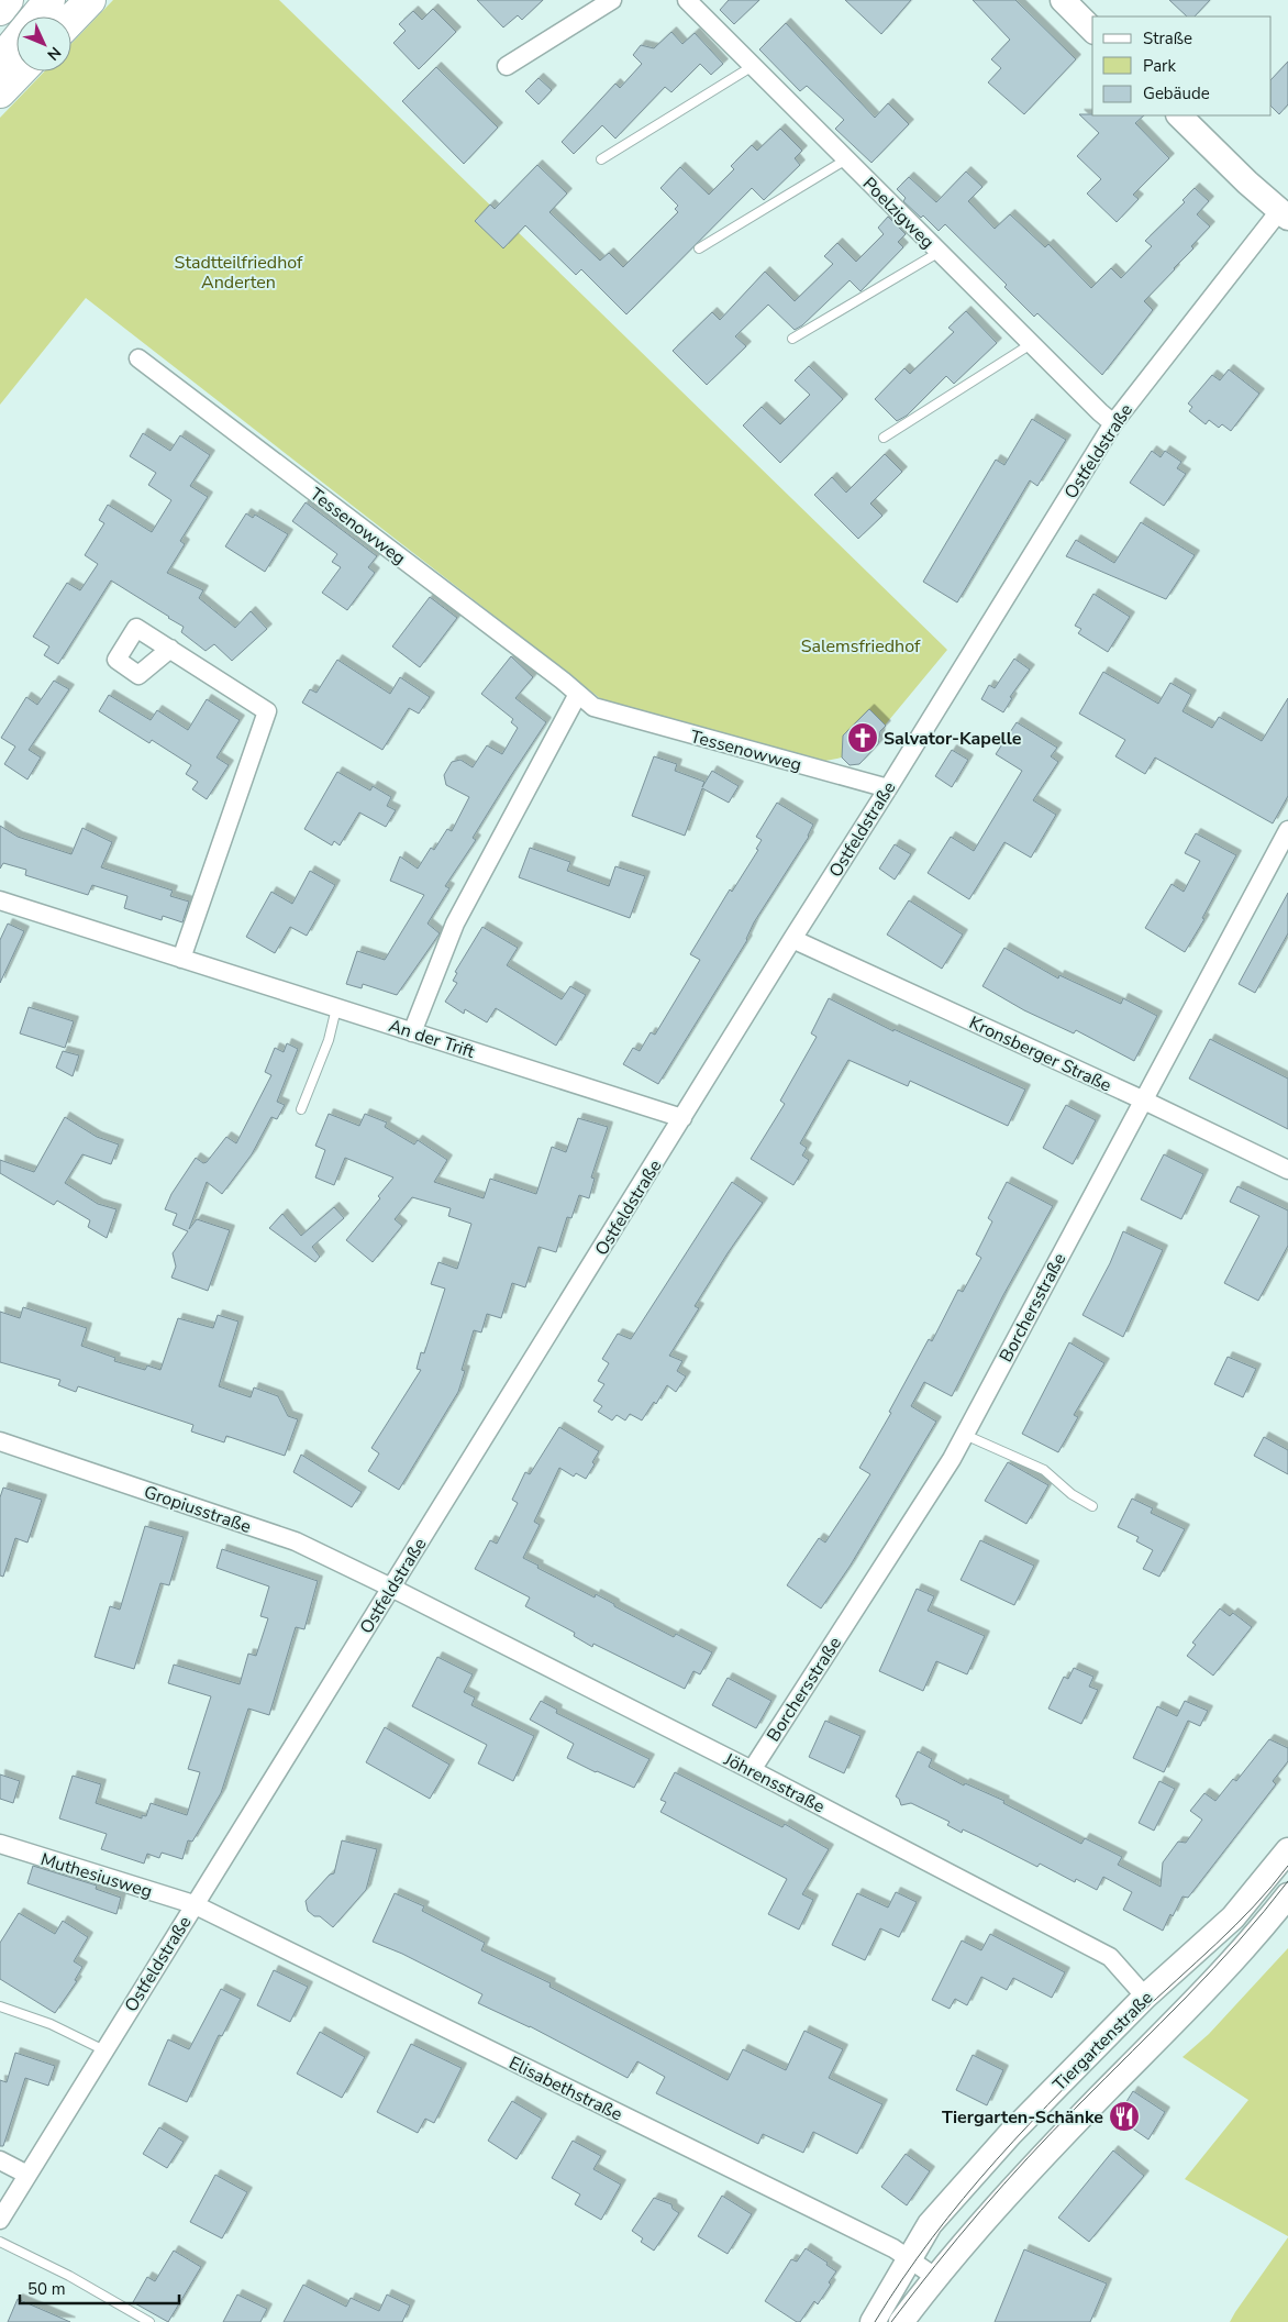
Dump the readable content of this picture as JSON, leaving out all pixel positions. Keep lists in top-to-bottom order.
{
  "streets": {
    "main road": ["Tiergartenstraße"],
    "street": [
      "Poelzigweg",
      "Ostfeldstraße",
      "Tessenowweg",
      "An der Trift",
      "Kronsberger Straße",
      "Borchersstraße",
      "Gropiusstraße",
      "Jöhrensstraße",
      "Muthesiusweg",
      "Elisabethstraße"
    ]
  },
  "crossings": [
    ["Poelzigweg", "Ostfeldstraße"],
    ["Ostfeldstraße", "Tessenowweg"],
    ["Ostfeldstraße", "An der Trift"],
    ["Ostfeldstraße", "Kronsberger Straße"],
    ["Ostfeldstraße", "Gropiusstraße"],
    ["Ostfeldstraße", "Jöhrensstraße"],
    ["Ostfeldstraße", "Muthesiusweg"],
    ["Ostfeldstraße", "Elisabethstraße"],
    ["Kronsberger Straße", "Borchersstraße"],
    ["Borchersstraße", "Jöhrensstraße"],
    ["Gropiusstraße", "Jöhrensstraße"],
    ["Jöhrensstraße", "Tiergartenstraße"],
    ["Muthesiusweg", "Elisabethstraße"],
    ["Tiergartenstraße", "Elisabethstraße"]
  ],
  "parks": ["Stadtteilfriedhof Anderten", "Salemsfriedhof"],
  "places": {
    "church": ["Salvator-Kapelle"],
    "restaurant": ["Tiergarten-Schänke"]
  },
  "legend": ["Straße", "Park", "Gebäude"],
  "scale_bar": "50 m",
  "north": "bottom right"
}
